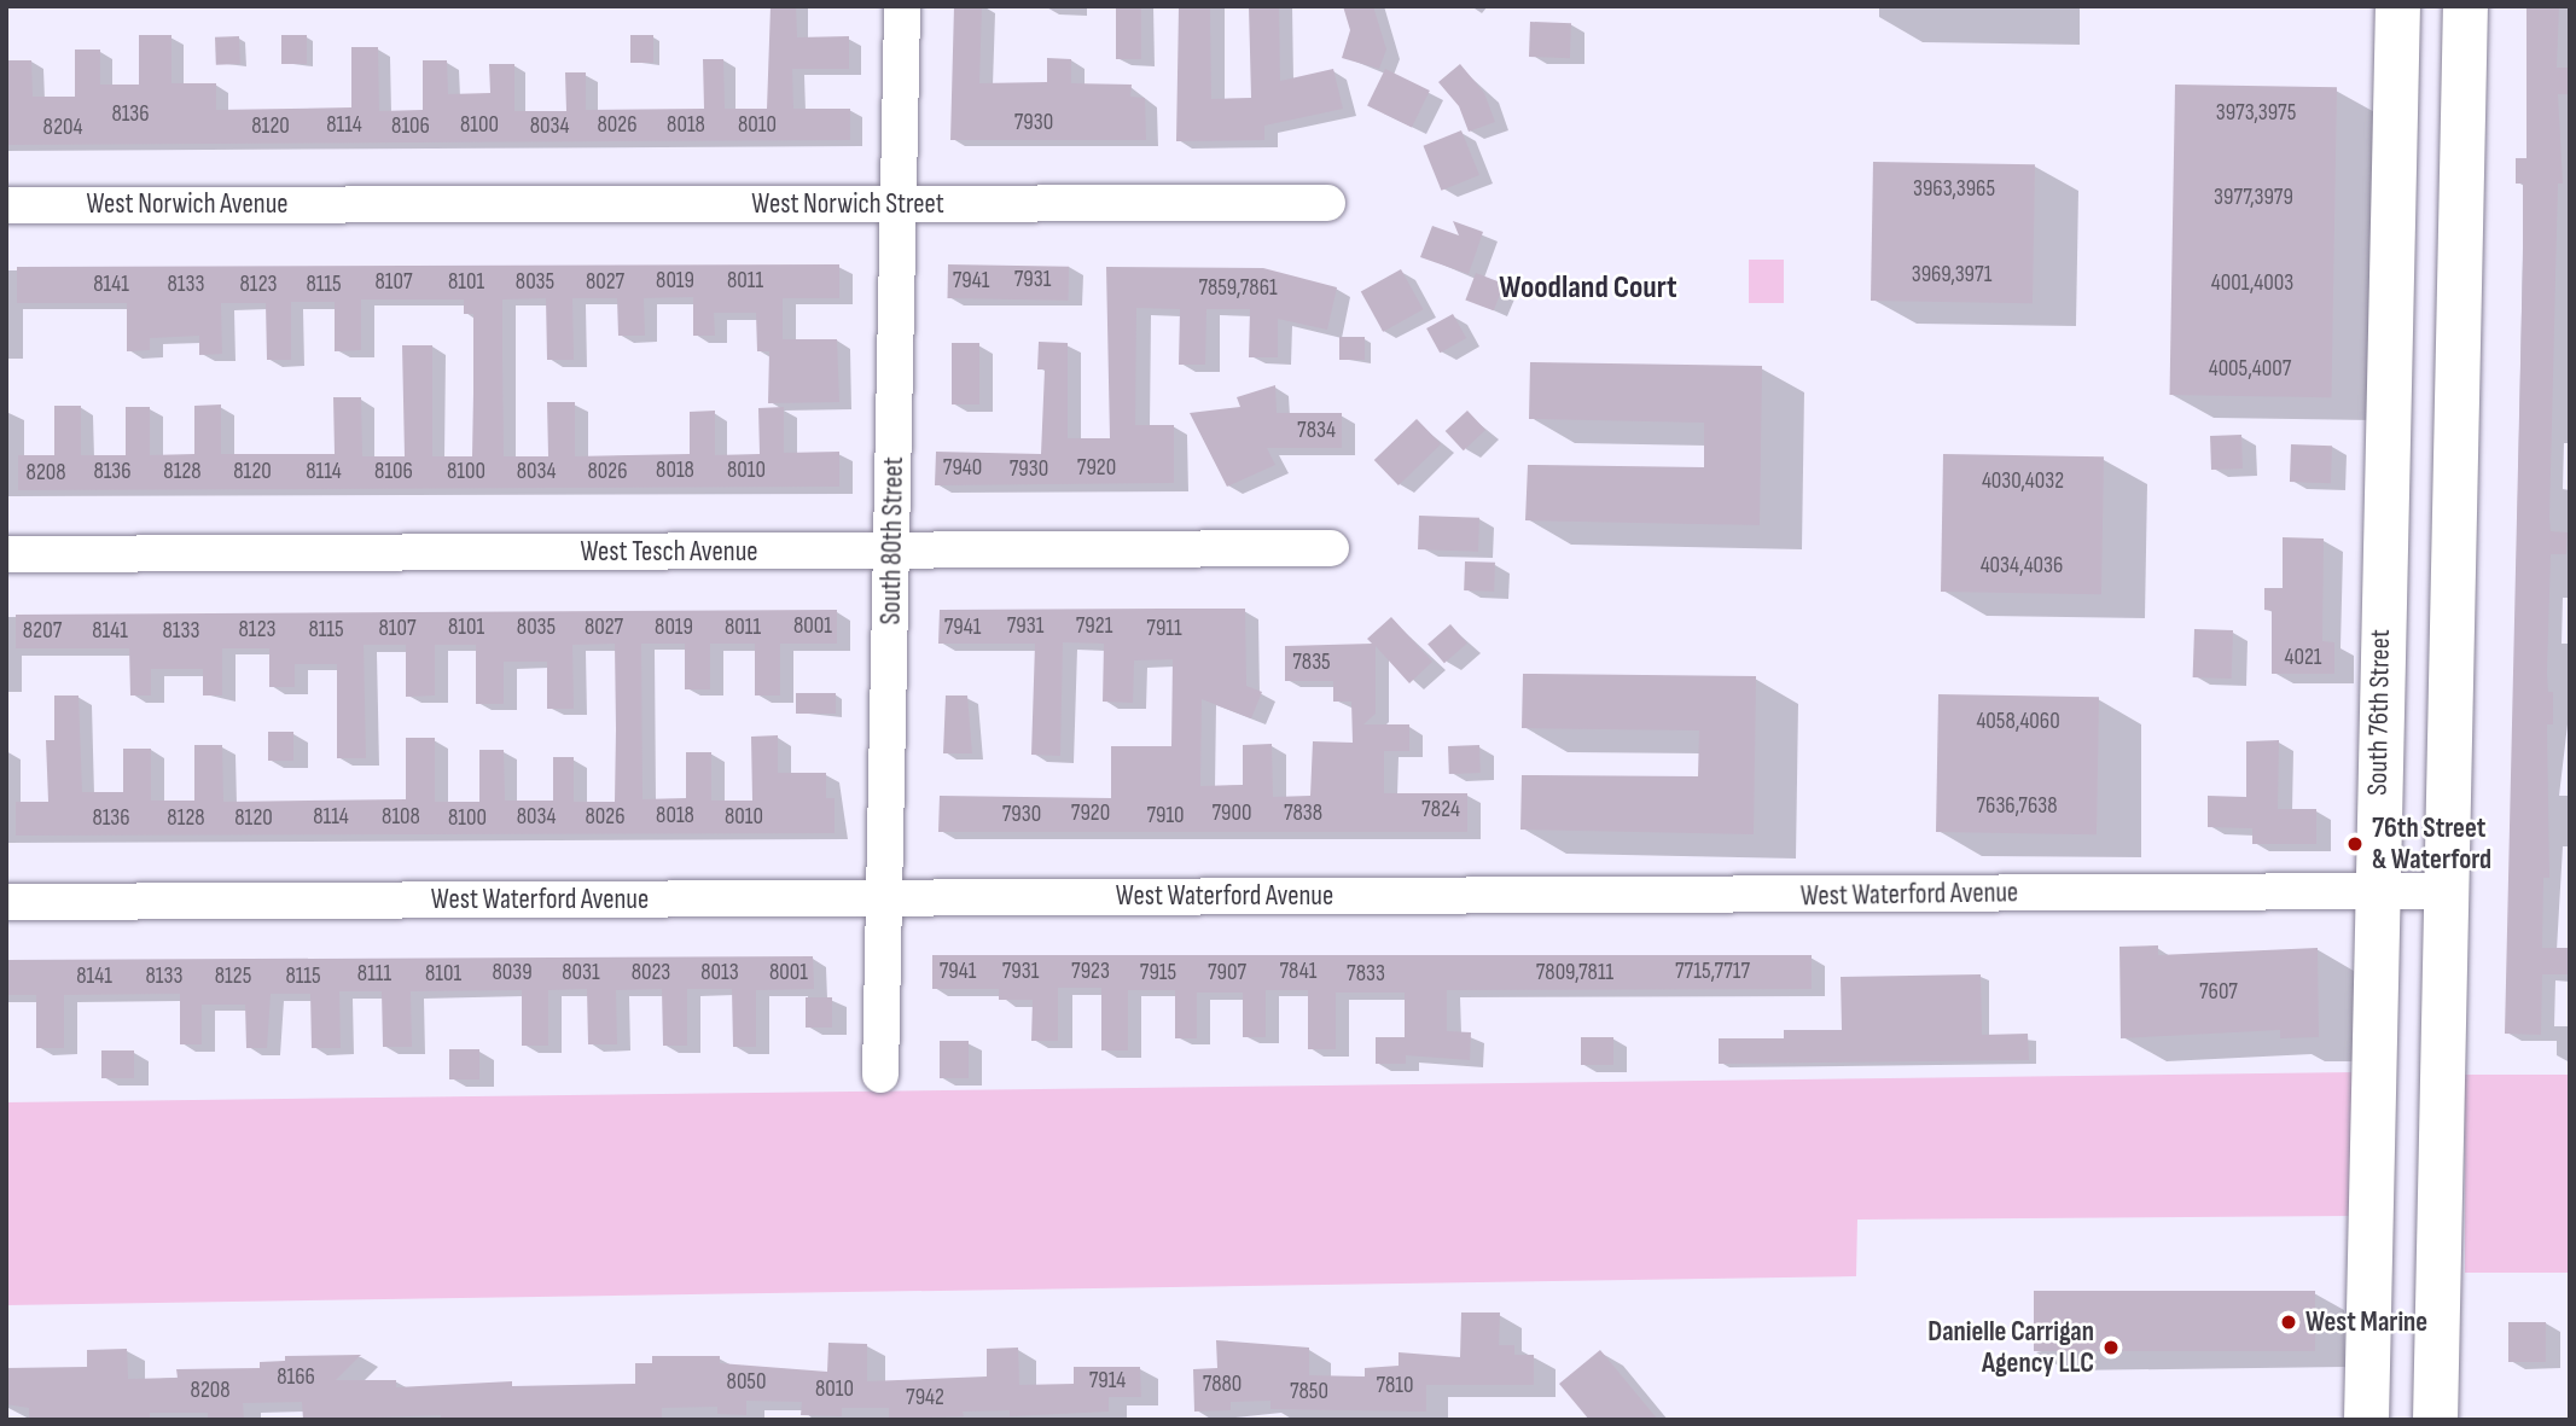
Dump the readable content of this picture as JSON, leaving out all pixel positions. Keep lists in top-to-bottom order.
{
  "streets": {
    "main road": ["South 76th Street"],
    "street": [
      "West Norwich Avenue",
      "West Norwich Street",
      "South 80th Street",
      "West Tesch Avenue",
      "West Waterford Avenue"
    ]
  },
  "crossings": [
    ["West Norwich Avenue", "West Norwich Street"],
    ["West Norwich Street", "South 80th Street"],
    ["South 80th Street", "West Tesch Avenue"],
    ["South 80th Street", "West Waterford Avenue"],
    ["South 76th Street", "West Waterford Avenue"]
  ],
  "districts": ["Woodland Court"],
  "places": ["76th Street & Waterford", "West Marine", "Danielle Carrigan Agency LLC"],
  "house_numbers": [
    "3973,3975",
    "8136",
    "7930",
    "8114",
    "8100",
    "8026",
    "8018",
    "8010",
    "8120",
    "8106",
    "8034",
    "8204",
    "3963,3965",
    "3977,3979",
    "3969,3971",
    "7931",
    "8019",
    "8011",
    "7941",
    "8107",
    "8101",
    "8035",
    "8027",
    "4001,4003",
    "8141",
    "8133",
    "8123",
    "8115",
    "7859,7861",
    "4005,4007",
    "7834",
    "7940",
    "7920",
    "7930",
    "8018",
    "8010",
    "8136",
    "8128",
    "8120",
    "8114",
    "8106",
    "8100",
    "8034",
    "8026",
    "8208",
    "4030,4032",
    "4034,4036",
    "8001",
    "7931",
    "7921",
    "8101",
    "8035",
    "8027",
    "8019",
    "8011",
    "7941",
    "8107",
    "7911",
    "8123",
    "8115",
    "8207",
    "8141",
    "8133",
    "4021",
    "7835",
    "4058,4060",
    "7636,7638",
    "7824",
    "7920",
    "7900",
    "7838",
    "7930",
    "8018",
    "7910",
    "8114",
    "8108",
    "8034",
    "8026",
    "8010",
    "8136",
    "8128",
    "8120",
    "8100",
    "7941",
    "7931",
    "7923",
    "7841",
    "7715,7717",
    "8039",
    "8031",
    "8023",
    "8013",
    "8001",
    "7915",
    "7907",
    "7809,7811",
    "8111",
    "8101",
    "7833",
    "8141",
    "8133",
    "8125",
    "8115",
    "7607",
    "8166",
    "7914",
    "8050",
    "7880",
    "7810",
    "8010",
    "8208",
    "7850",
    "7942"
  ]
}
